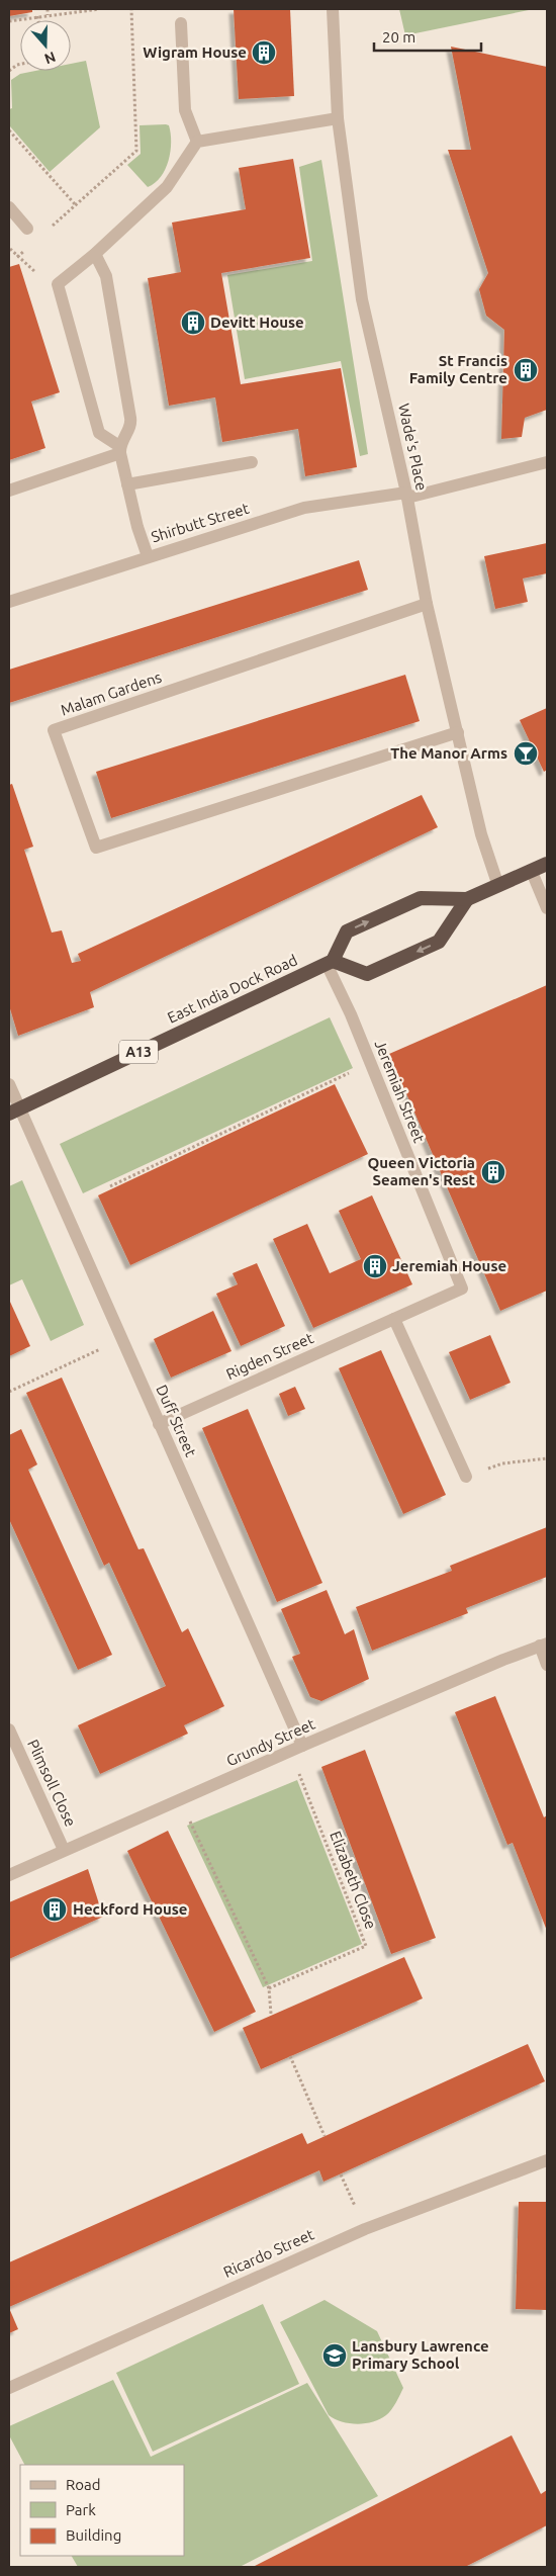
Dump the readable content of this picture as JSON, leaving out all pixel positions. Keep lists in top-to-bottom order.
{
  "streets": {
    "highway": ["East India Dock Road", "A13"],
    "street": [
      "Wade's Place",
      "Shirbutt Street",
      "Malam Gardens",
      "Jeremiah Street",
      "Rigden Street",
      "Duff Street",
      "Grundy Street",
      "Plimsoll Close",
      "Ricardo Street"
    ],
    "path": ["Elizabeth Close"]
  },
  "crossings": [
    ["Wade's Place", "Shirbutt Street"],
    ["Wade's Place", "Malam Gardens"],
    ["East India Dock Road", "Jeremiah Street"],
    ["East India Dock Road", "Duff Street"],
    ["Jeremiah Street", "Rigden Street"],
    ["Rigden Street", "Duff Street"],
    ["Duff Street", "Grundy Street"],
    ["Duff Street", "Elizabeth Close"],
    ["Grundy Street", "Plimsoll Close"],
    ["Grundy Street", "Elizabeth Close"]
  ],
  "places": {
    "building": [
      "Wigram House",
      "Devitt House",
      "St Francis Family Centre",
      "Queen Victoria Seamen's Rest",
      "Jeremiah House",
      "Heckford House"
    ],
    "bar": ["The Manor Arms"],
    "school or university": ["Lansbury Lawrence Primary School"]
  },
  "legend": ["Road", "Park", "Building"],
  "scale_bar": "20 m",
  "north": "bottom"
}
